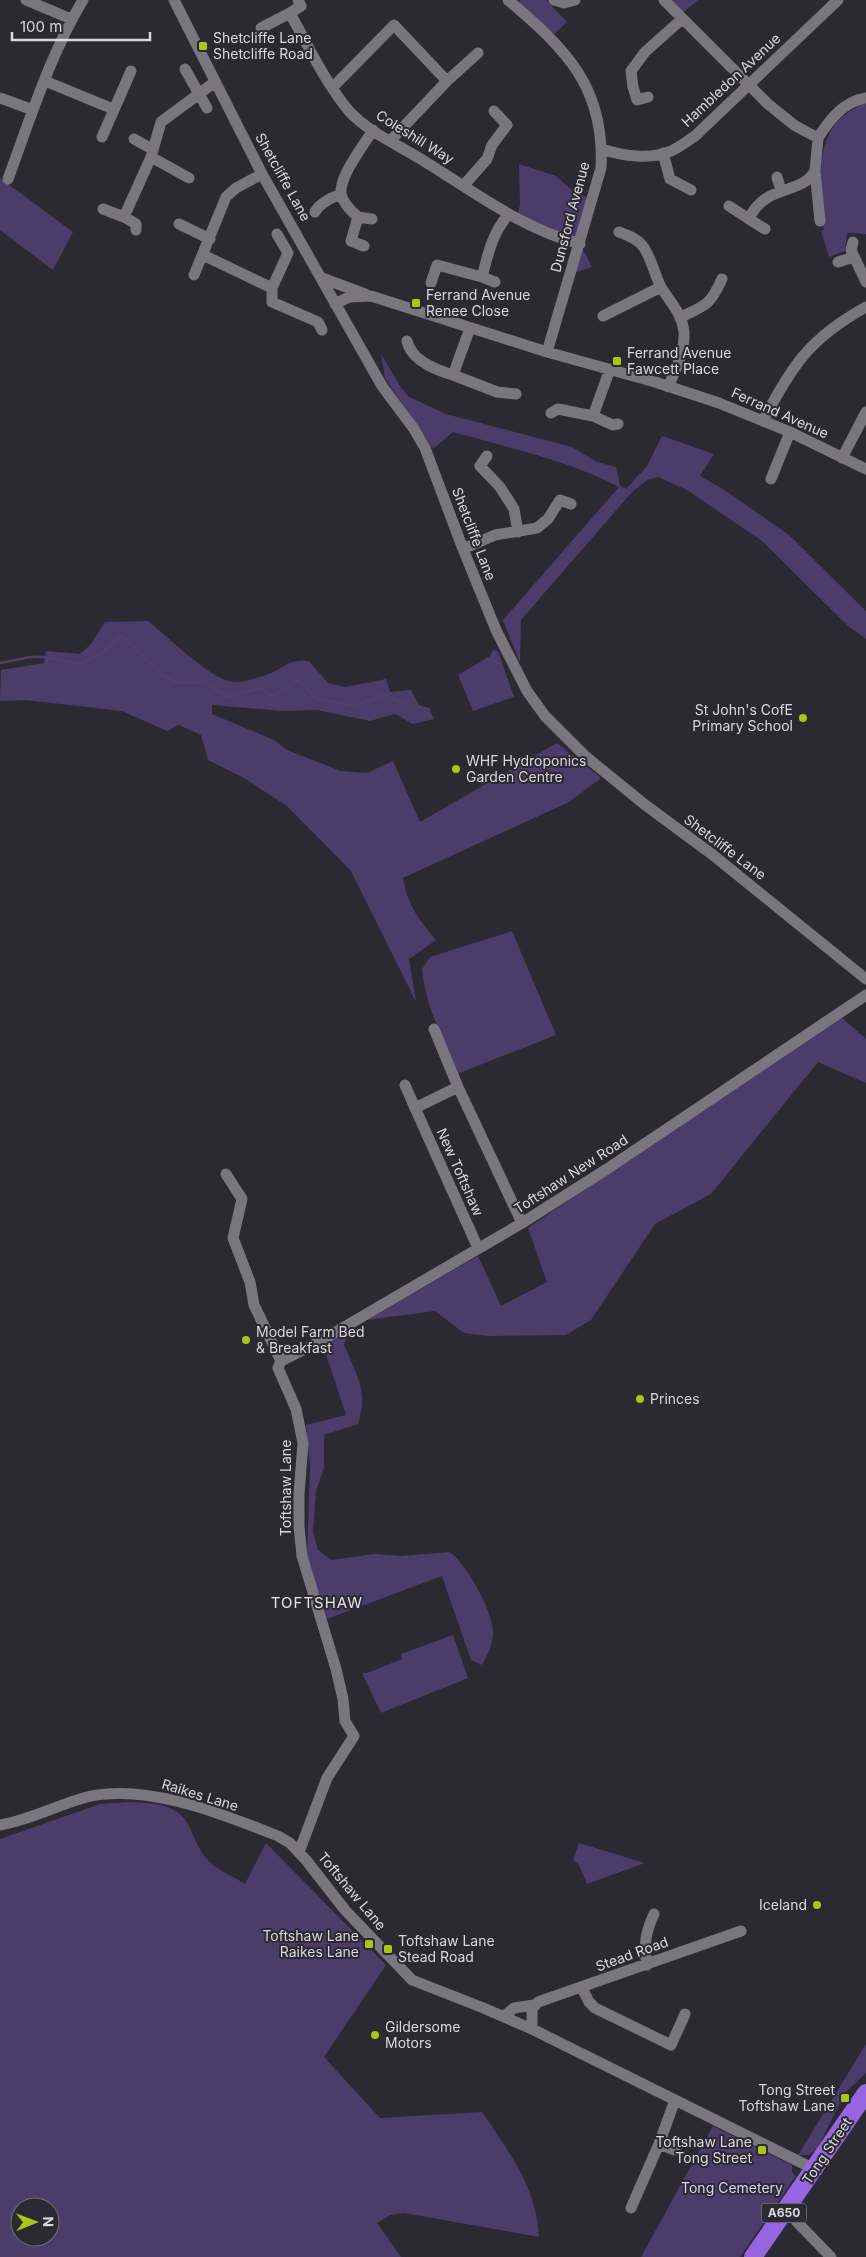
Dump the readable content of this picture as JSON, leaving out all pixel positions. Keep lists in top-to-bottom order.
{
  "streets": {
    "highway": ["Tong Street", "A650"],
    "street": [
      "Hambledon Avenue",
      "Coleshill Way",
      "Shetcliffe Lane",
      "Dunsford Avenue",
      "Ferrand Avenue",
      "New Toftshaw",
      "Toftshaw New Road",
      "Toftshaw Lane",
      "Raikes Lane",
      "Stead Road"
    ]
  },
  "crossings": [
    ["Hambledon Avenue", "Dunsford Avenue"],
    ["Coleshill Way", "Dunsford Avenue"],
    ["Shetcliffe Lane", "Ferrand Avenue"],
    ["Dunsford Avenue", "Ferrand Avenue"],
    ["New Toftshaw", "Toftshaw New Road"],
    ["Toftshaw New Road", "Toftshaw Lane"],
    ["Toftshaw Lane", "Raikes Lane"],
    ["Toftshaw Lane", "Stead Road"],
    ["Toftshaw Lane", "Tong Street"]
  ],
  "districts": ["TOFTSHAW"],
  "parks": ["Tong Cemetery"],
  "places": {
    "transit": [
      "Shetcliffe Lane Shetcliffe Road",
      "Ferrand Avenue Renee Close",
      "Ferrand Avenue Fawcett Place",
      "Toftshaw Lane Raikes Lane",
      "Toftshaw Lane Stead Road",
      "Tong Street Toftshaw Lane",
      "Toftshaw Lane Tong Street"
    ],
    "other": [
      "St John's CofE Primary School",
      "WHF Hydroponics Garden Centre",
      "Model Farm Bed & Breakfast",
      "Princes",
      "Iceland",
      "Gildersome Motors"
    ]
  },
  "scale_bar": "100 m",
  "north": "right"
}
